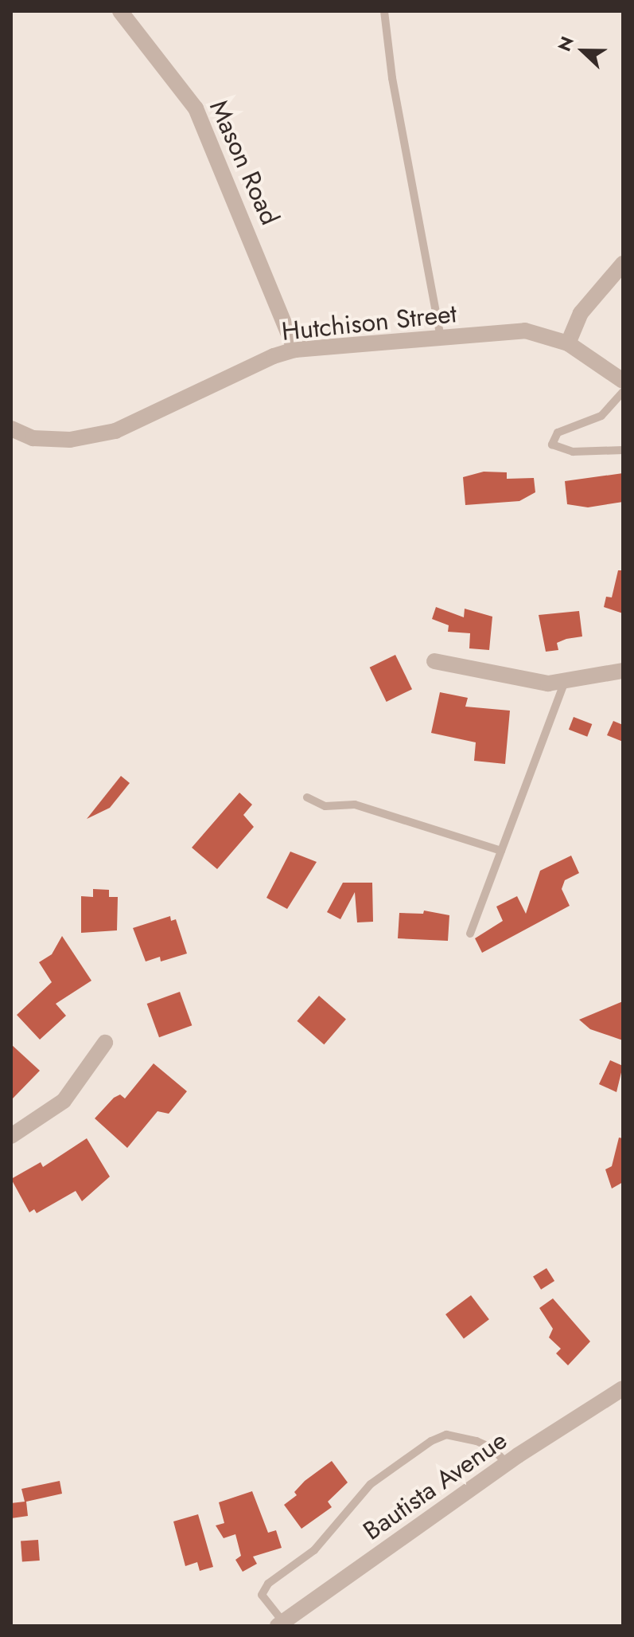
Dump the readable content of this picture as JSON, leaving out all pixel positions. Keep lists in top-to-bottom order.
{
  "streets": {
    "street": ["Mason Road", "Hutchison Street", "Bautista Avenue"]
  },
  "crossings": [
    ["Mason Road", "Hutchison Street"]
  ],
  "north": "left"
}
